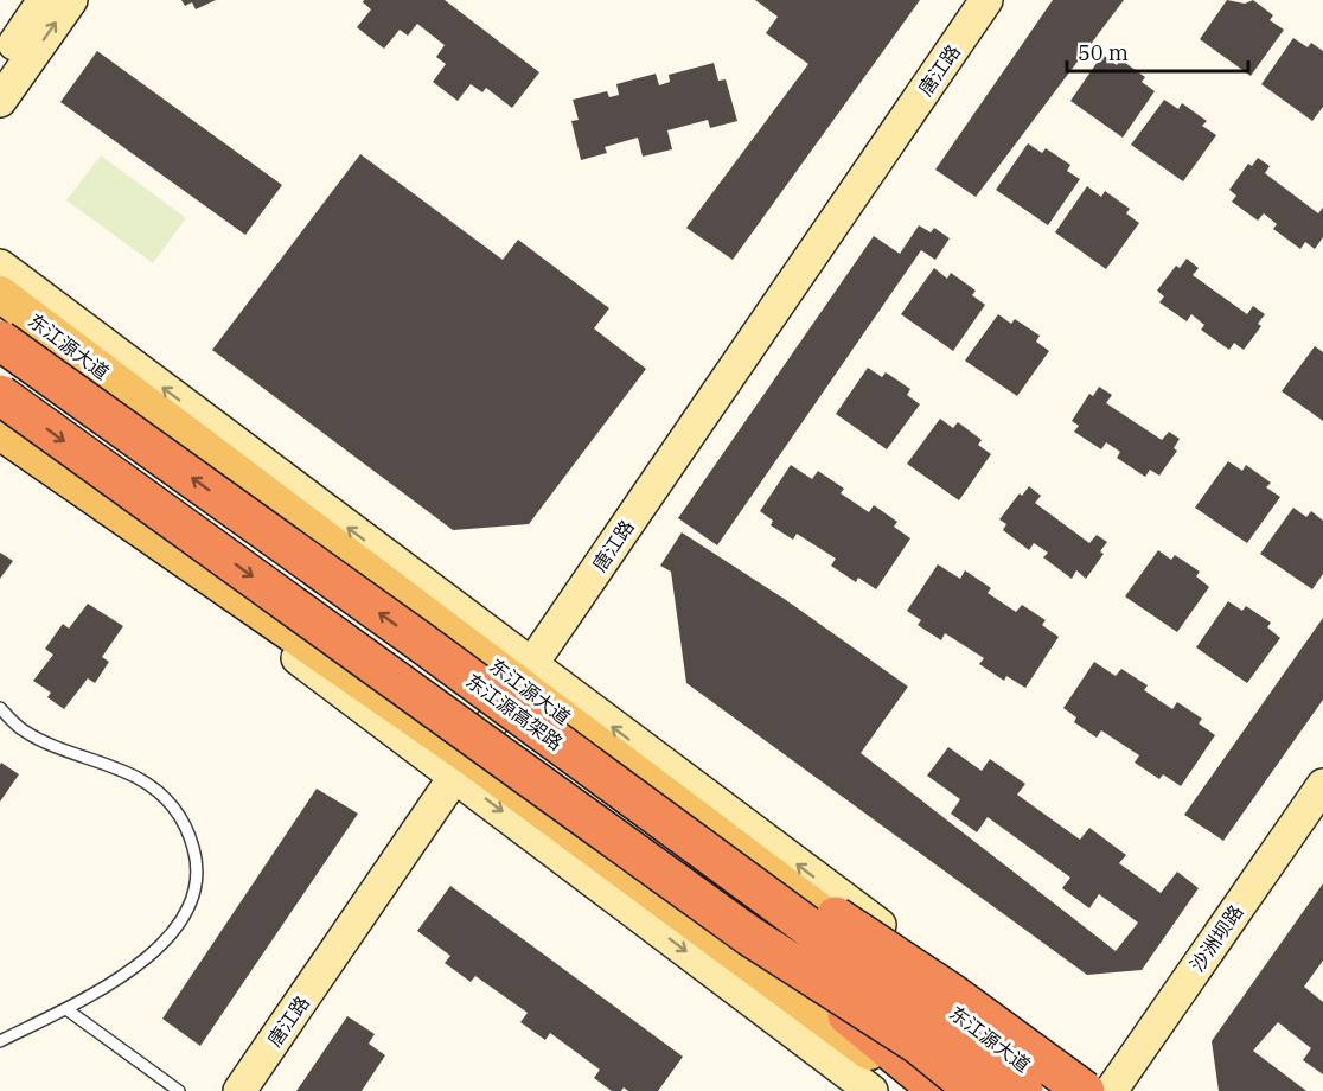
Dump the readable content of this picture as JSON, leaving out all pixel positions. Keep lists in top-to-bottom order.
{
  "streets": {
    "highway": ["东江源高架路"],
    "main road": ["东江源大道"],
    "street": ["唐江路", "沙洲坝路"]
  },
  "crossings": [
    ["唐江路", "东江源大道"]
  ],
  "scale_bar": "50 m"
}
